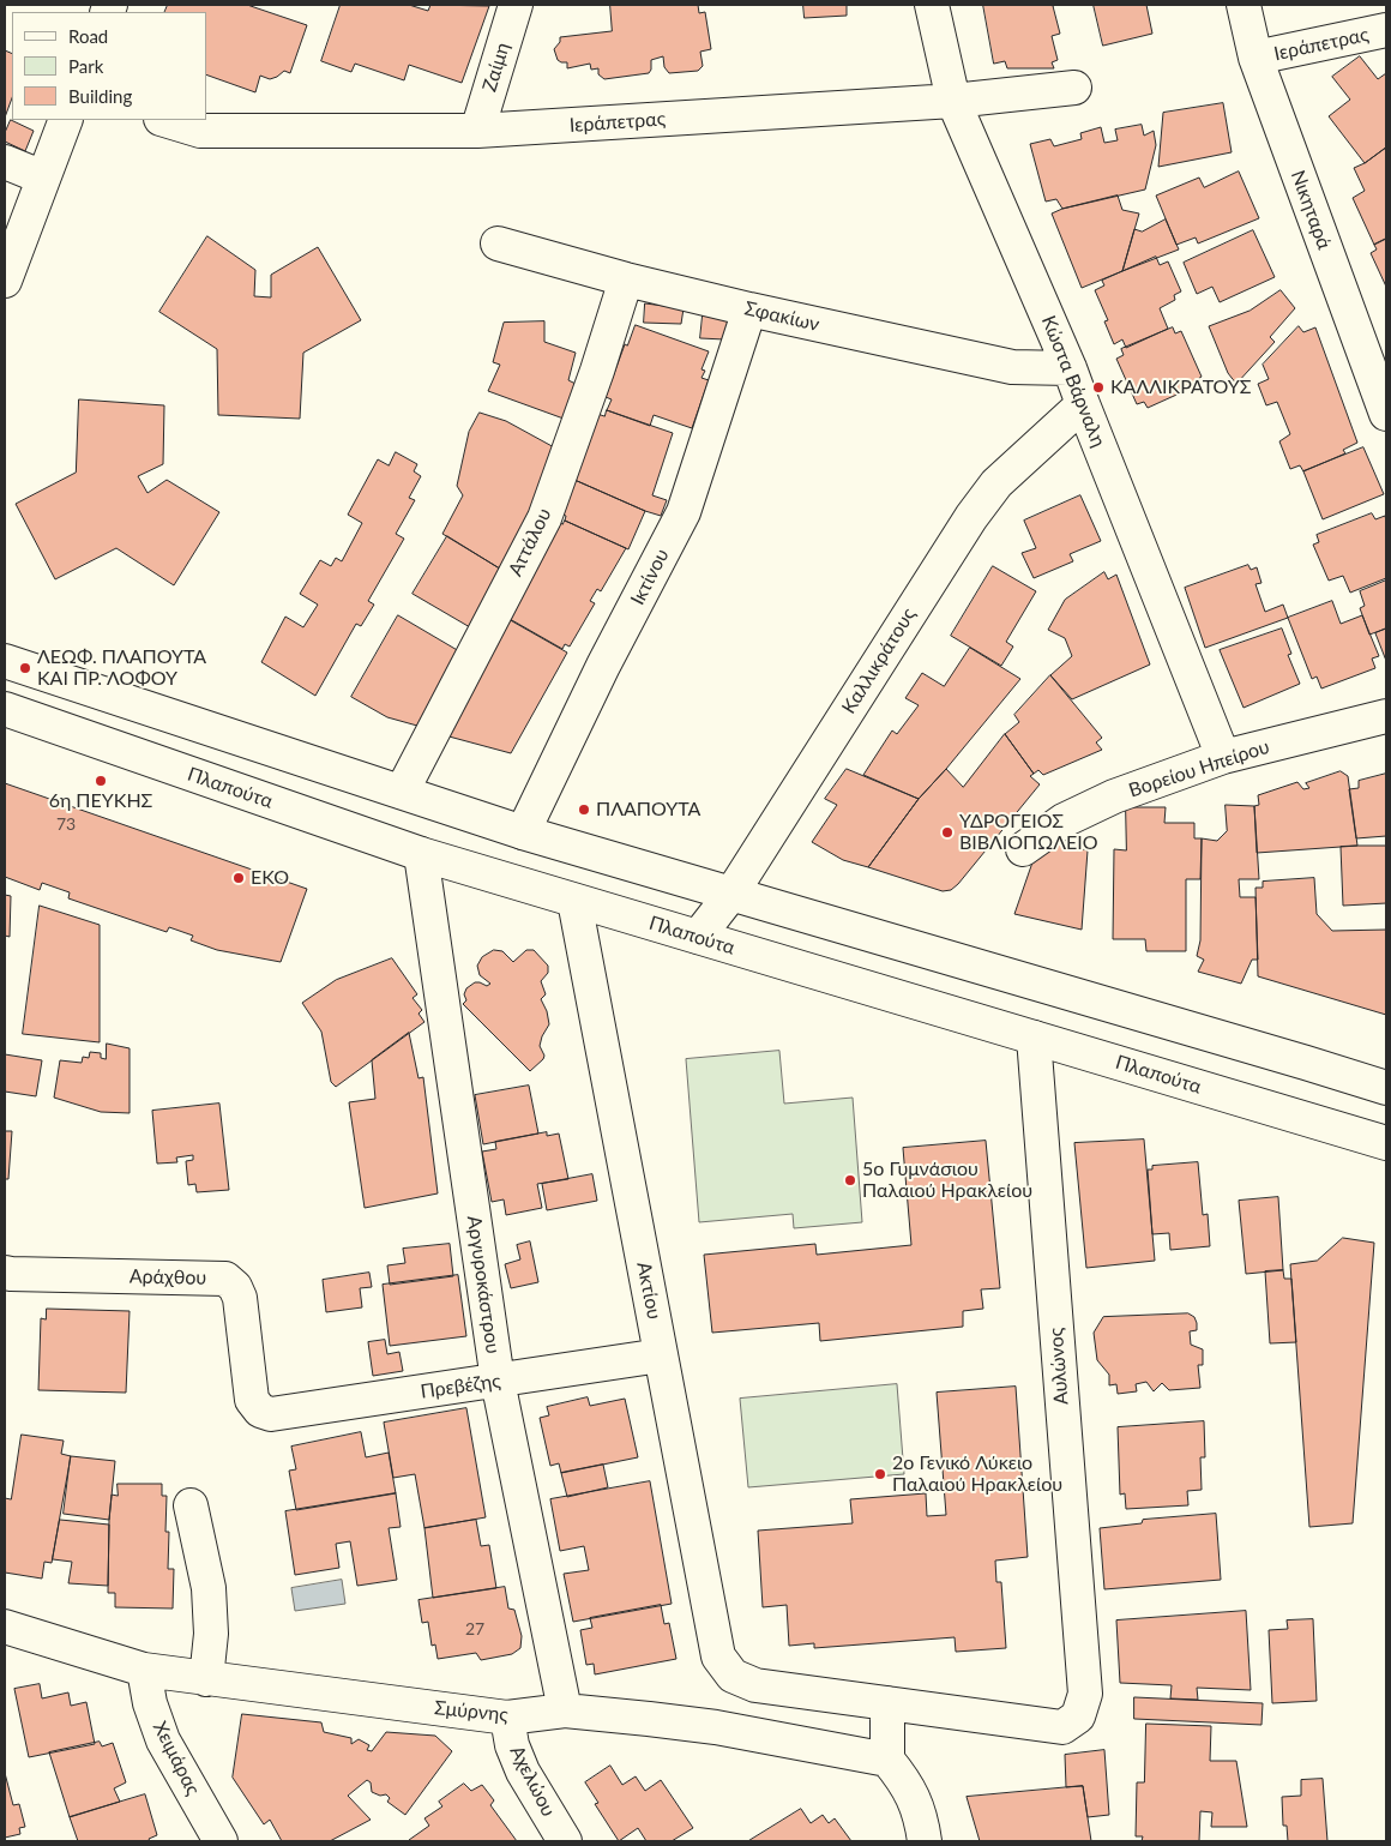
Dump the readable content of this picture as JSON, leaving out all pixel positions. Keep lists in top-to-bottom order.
{
  "streets": {
    "street": [
      "Ιεράπετρας",
      "Ζαίμη",
      "Νικηταρά",
      "Σφακίων",
      "Κώστα Βάρναλη",
      "Αττάλου",
      "Ικτίνου",
      "Καλλικράτους",
      "Βορείου Ηπείρου",
      "Πλαπούτα",
      "Αράχθου",
      "Αργυροκάστρου",
      "Ακτίου",
      "Αυλώνος",
      "Πρεβέζης",
      "Σμύρνης",
      "Χειμάρας",
      "Αχελώου"
    ]
  },
  "crossings": [
    ["Ιεράπετρας", "Ζαίμη"],
    ["Ιεράπετρας", "Νικηταρά"],
    ["Ιεράπετρας", "Κώστα Βάρναλη"],
    ["Σφακίων", "Κώστα Βάρναλη"],
    ["Σφακίων", "Αττάλου"],
    ["Σφακίων", "Ικτίνου"],
    ["Κώστα Βάρναλη", "Καλλικράτους"],
    ["Κώστα Βάρναλη", "Βορείου Ηπείρου"],
    ["Καλλικράτους", "Πλαπούτα"],
    ["Πλαπούτα", "Αργυροκάστρου"],
    ["Πλαπούτα", "Ακτίου"],
    ["Πλαπούτα", "Αυλώνος"],
    ["Αράχθου", "Πρεβέζης"],
    ["Αργυροκάστρου", "Πρεβέζης"],
    ["Αργυροκάστρου", "Σμύρνης"],
    ["Ακτίου", "Αυλώνος"],
    ["Ακτίου", "Πρεβέζης"],
    ["Σμύρνης", "Χειμάρας"],
    ["Σμύρνης", "Αχελώου"]
  ],
  "places": [
    "ΚΑΛΛΙΚΡΑΤΟΥΣ",
    "ΛΕΩΦ. ΠΛΑΠΟΥΤΑ ΚΑΙ ΠΡ. ΛΟΦΟΥ",
    "6η ΠΕΥΚΗΣ",
    "ΠΛΑΠΟΥΤΑ",
    "ΥΔΡΟΓΕΙΟΣ ΒΙΒΛΙΟΠΩΛΕΙΟ",
    "EKO",
    "5ο Γυμνάσιου Παλαιού Ηρακλείου",
    "2ο Γενικό Λύκειο Παλαιού Ηρακλείου"
  ],
  "house_numbers": ["73", "27"],
  "legend": ["Road", "Park", "Building"]
}
